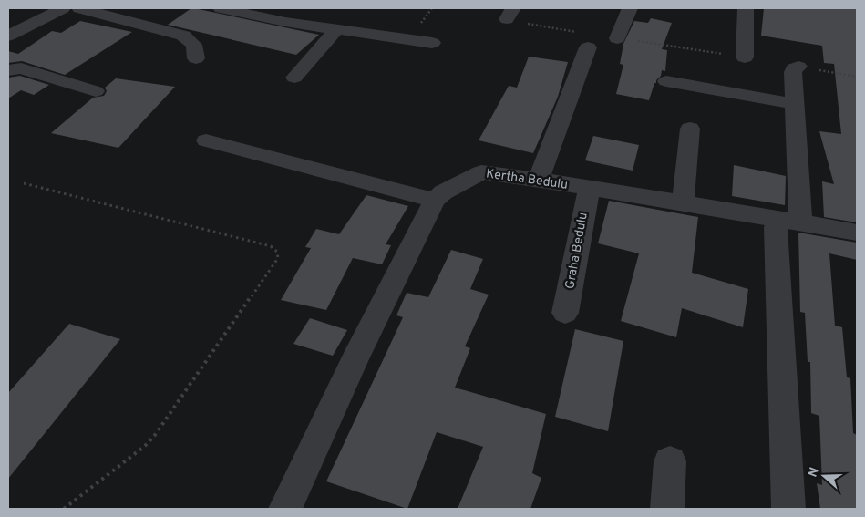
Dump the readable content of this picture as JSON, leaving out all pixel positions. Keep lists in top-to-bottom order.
{
  "streets": {
    "street": ["Kertha Bedulu", "Graha Bedulu"]
  },
  "crossings": [
    ["Kertha Bedulu", "Graha Bedulu"]
  ],
  "north": "left"
}
